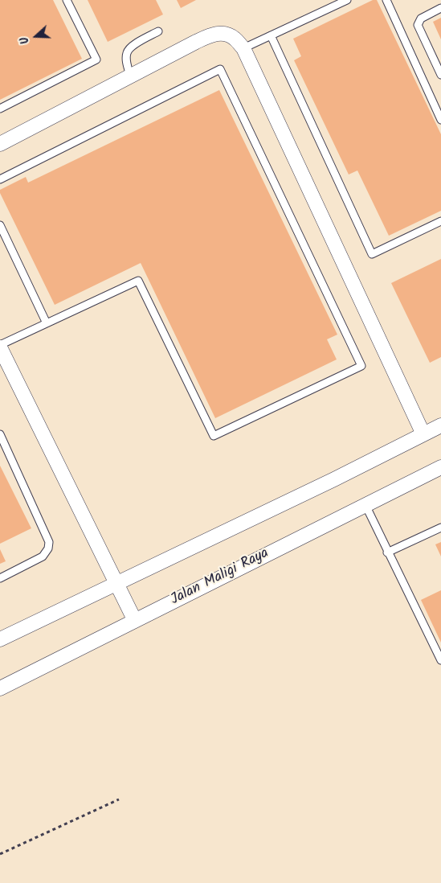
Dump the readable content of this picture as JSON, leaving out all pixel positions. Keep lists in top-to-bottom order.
{
  "streets": {
    "street": ["Jalan Maligi Raya"]
  },
  "north": "left"
}
